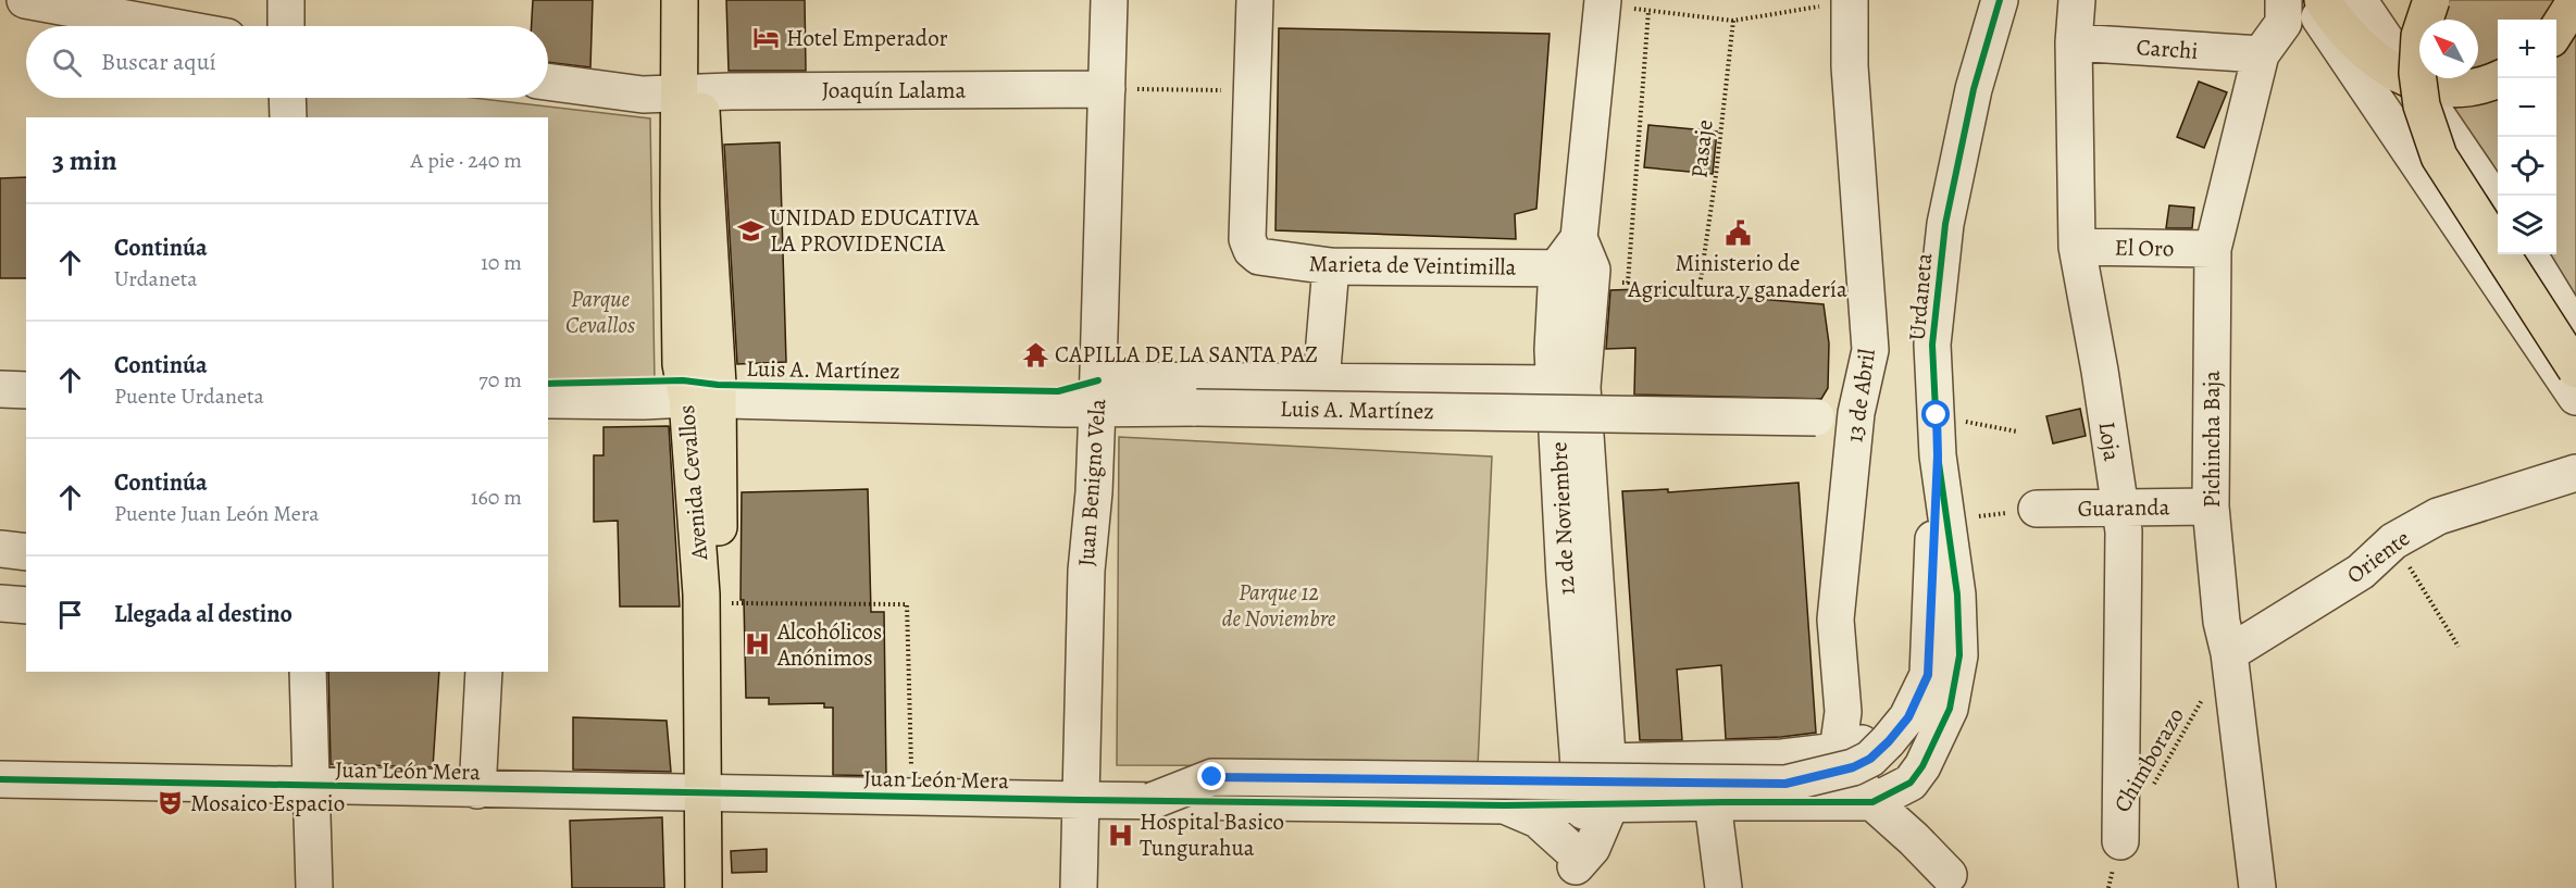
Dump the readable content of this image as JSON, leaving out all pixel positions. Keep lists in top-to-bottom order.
{
  "streets": {
    "main road": ["Avenida Cevallos"],
    "street": [
      "Carchi",
      "Joaquín Lalama",
      "El Oro",
      "Marieta de Veintimilla",
      "Urdaneta",
      "Luis A. Martínez",
      "13 de Abril",
      "Pichincha Baja",
      "Loja",
      "Juan Benigno Vela",
      "Guaranda",
      "12 de Noviembre",
      "Oriente",
      "Juan León Mera"
    ],
    "path": ["Pasaje", "Chimborazo"]
  },
  "crossings": [
    ["Carchi", "Pichincha Baja"],
    ["Carchi", "Loja"],
    ["Joaquín Lalama", "Avenida Cevallos"],
    ["Joaquín Lalama", "Juan Benigno Vela"],
    ["El Oro", "Pichincha Baja"],
    ["El Oro", "Loja"],
    ["Marieta de Veintimilla", "12 de Noviembre"],
    ["Urdaneta", "Juan León Mera"],
    ["Luis A. Martínez", "13 de Abril"],
    ["Luis A. Martínez", "Avenida Cevallos"],
    ["Luis A. Martínez", "Juan Benigno Vela"],
    ["Luis A. Martínez", "12 de Noviembre"],
    ["Pichincha Baja", "Guaranda"],
    ["Pichincha Baja", "Oriente"],
    ["Loja", "Guaranda"],
    ["Loja", "Chimborazo"],
    ["Avenida Cevallos", "Juan León Mera"],
    ["Juan Benigno Vela", "Juan León Mera"],
    ["12 de Noviembre", "Juan León Mera"]
  ],
  "parks": ["Parque Cevallos", "Parque 12 de Noviembre"],
  "places": {
    "hotel": ["Hotel Emperador"],
    "school or university": ["UNIDAD EDUCATIVA LA PROVIDENCIA"],
    "public building": ["Ministerio de Agricultura y ganadería"],
    "temple": ["CAPILLA DE LA SANTA PAZ"],
    "hospital": ["Alcohólicos Anónimos", "Hospital Basico Tungurahua"],
    "theatre": ["Mosaico Espacio"]
  },
  "north": "top left",
  "page": {
    "map_buttons": ["+", "−"],
    "search": "Buscar aquí",
    "heading": ["3 min", "A pie · 240 m"],
    "list": [
      ["Continúa", "Urdaneta", "10 m"],
      ["Continúa", "Puente Urdaneta", "70 m"],
      ["Continúa", "Puente Juan León Mera", "160 m"],
      "Llegada al destino"
    ]
  }
}
